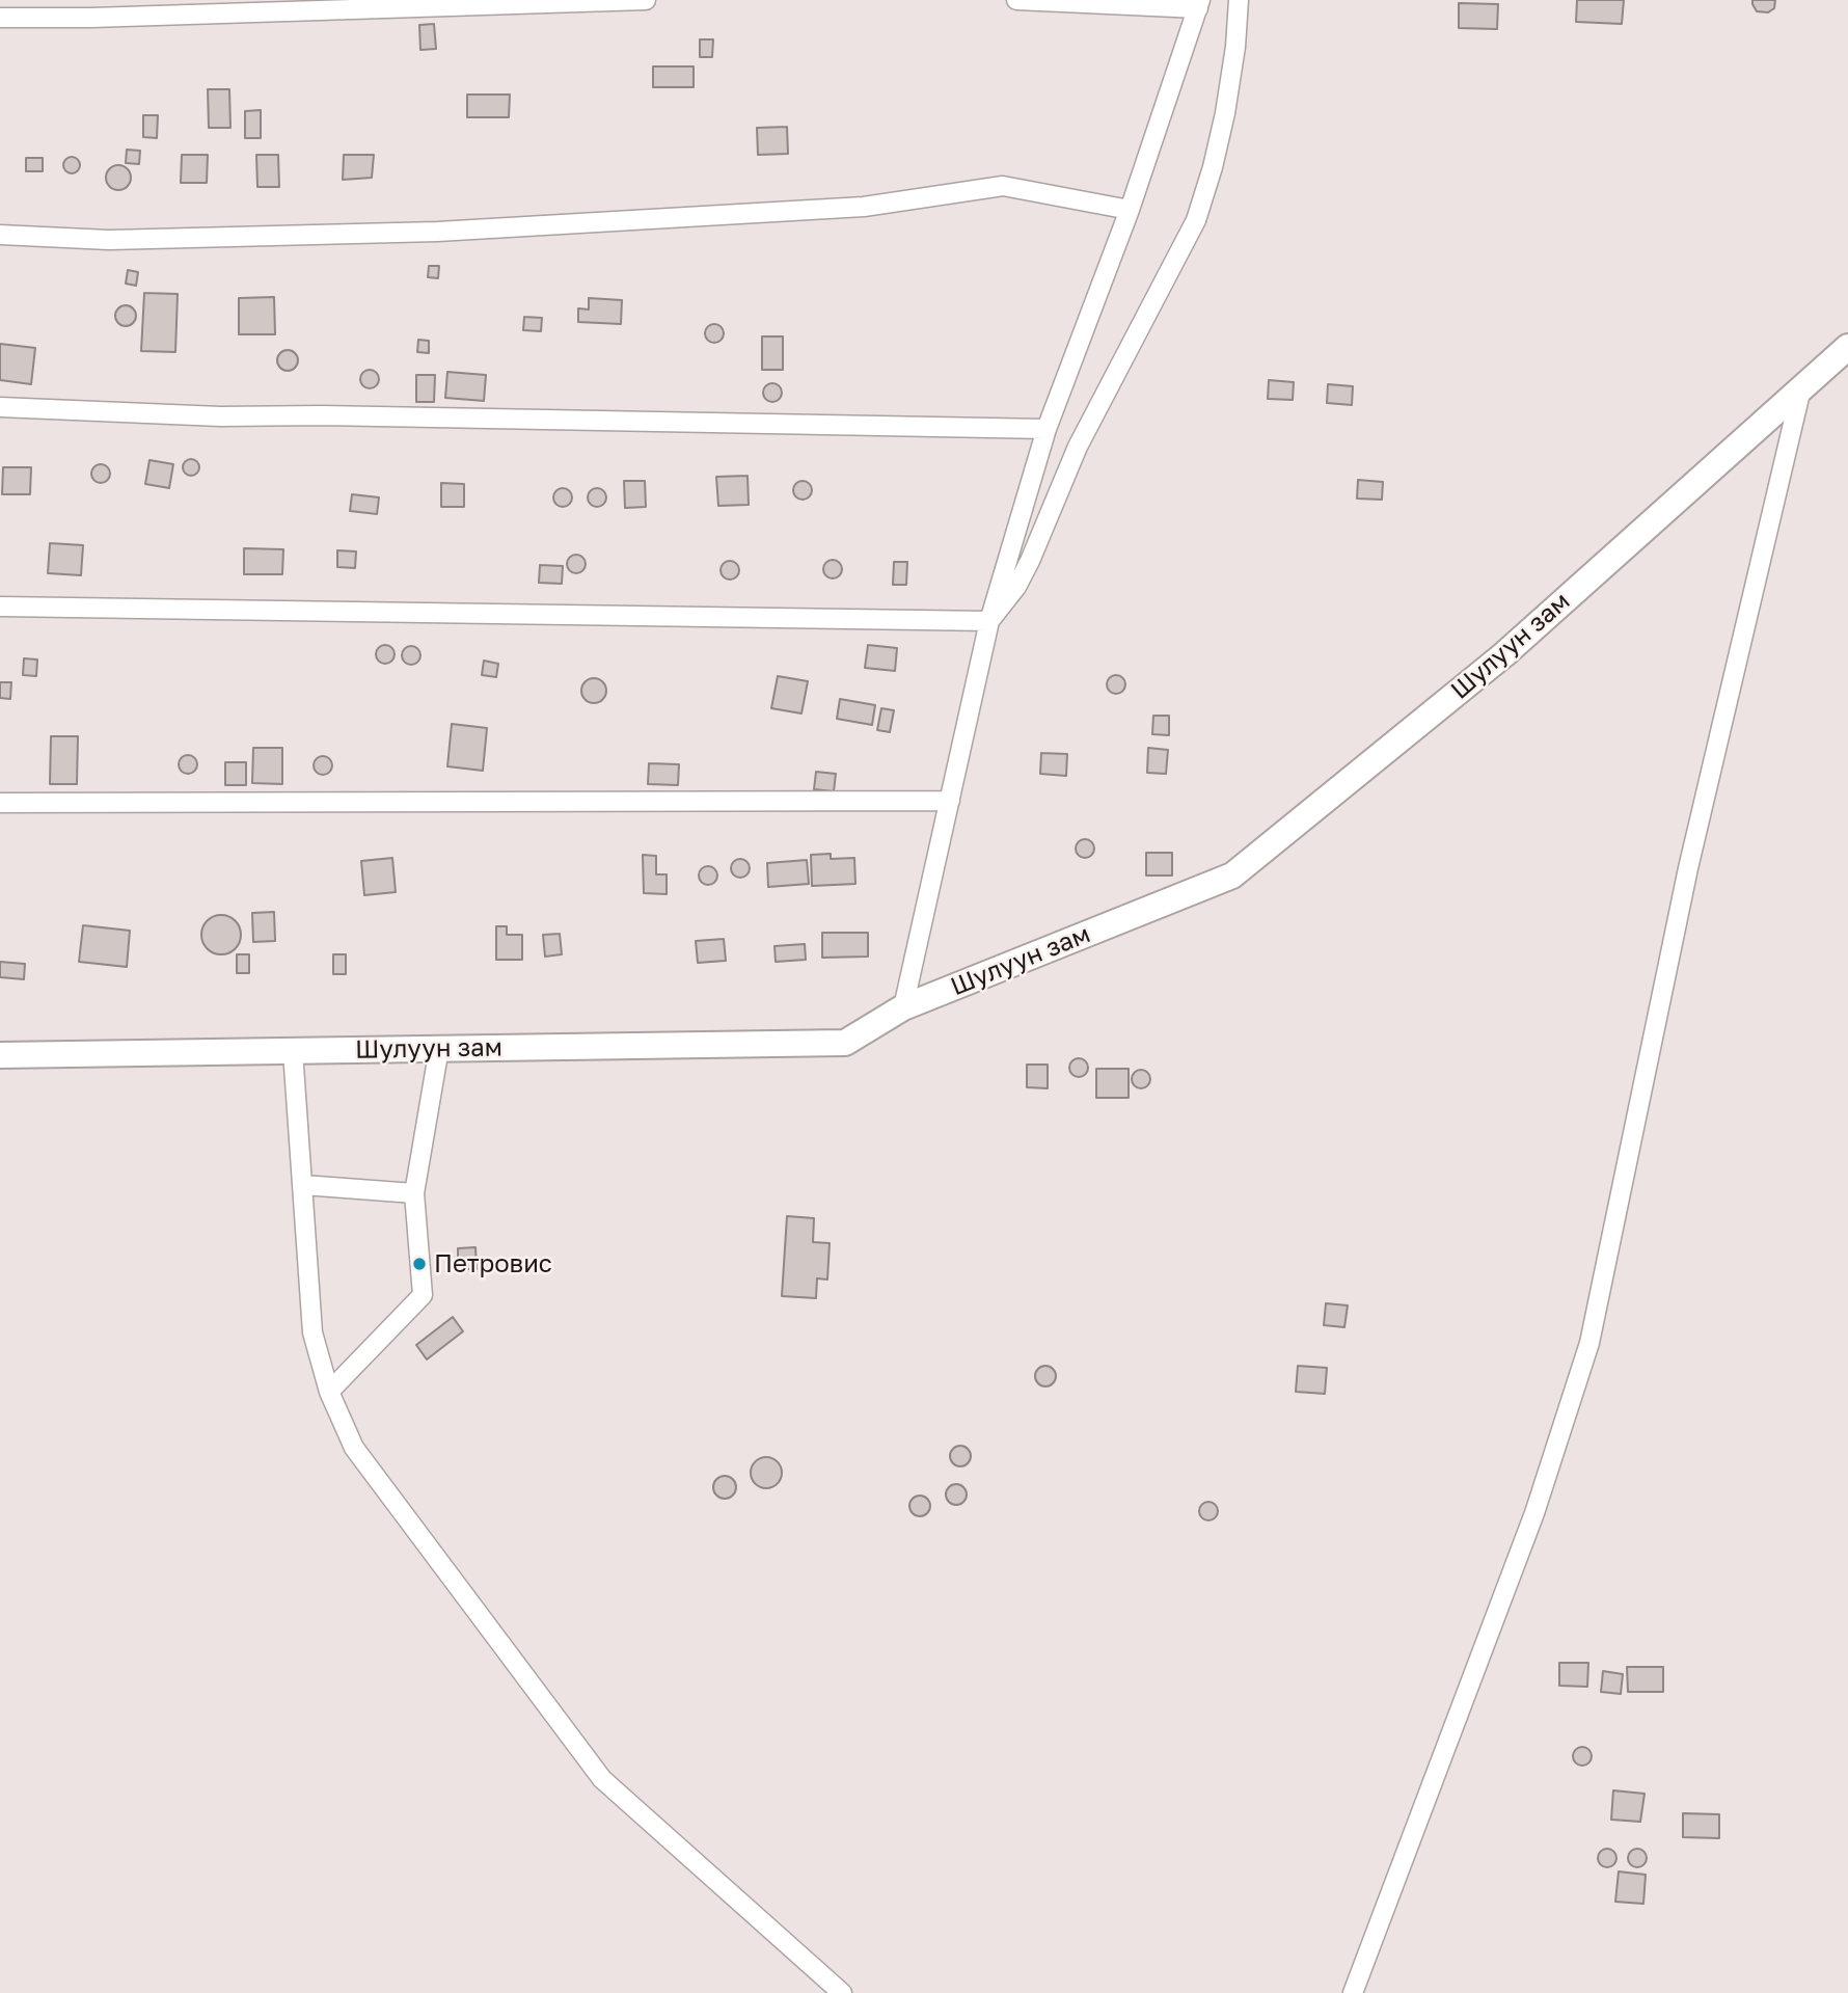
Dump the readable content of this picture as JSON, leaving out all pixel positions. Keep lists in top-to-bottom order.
{
  "streets": {
    "street": ["Шулуун зам"]
  },
  "places": ["Петровис"]
}
